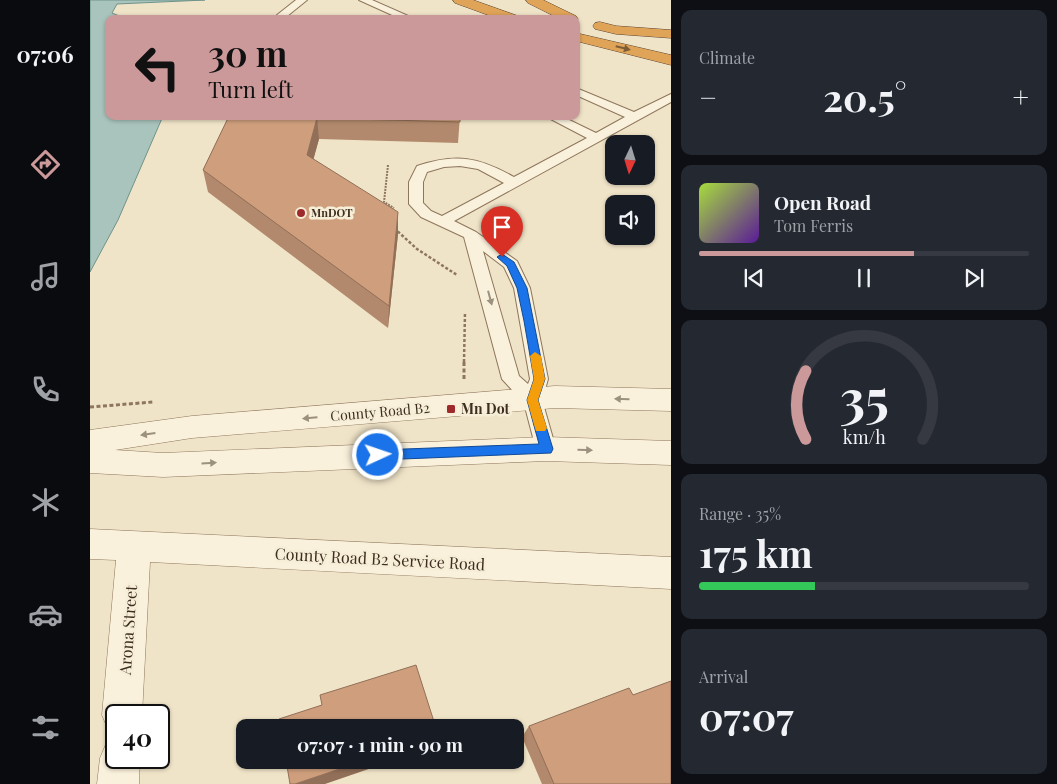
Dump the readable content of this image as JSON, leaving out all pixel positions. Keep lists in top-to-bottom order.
{
  "streets": {
    "street": ["County Road B2", "County Road B2 Service Road", "Arona Street"]
  },
  "crossings": [
    ["County Road B2 Service Road", "Arona Street"]
  ],
  "places": {
    "other": ["MnDOT"],
    "transit": ["Mn Dot"]
  },
  "north": "bottom",
  "page": {
    "tabs": "07:06",
    "tile": [
      "Climate",
      ["Range · 35%", "175 km"],
      ["Arrival", "07:07"]
    ],
    "turn": ["30 m", "Turn left"],
    "heat": ["−", "20.5°", "+"],
    "song": ["Open Road", "Tom Ferris"],
    "limit": "40",
    "trip": "07:07 · 1 min · 90 m",
    "gauge": ["35", "km/h"]
  }
}
